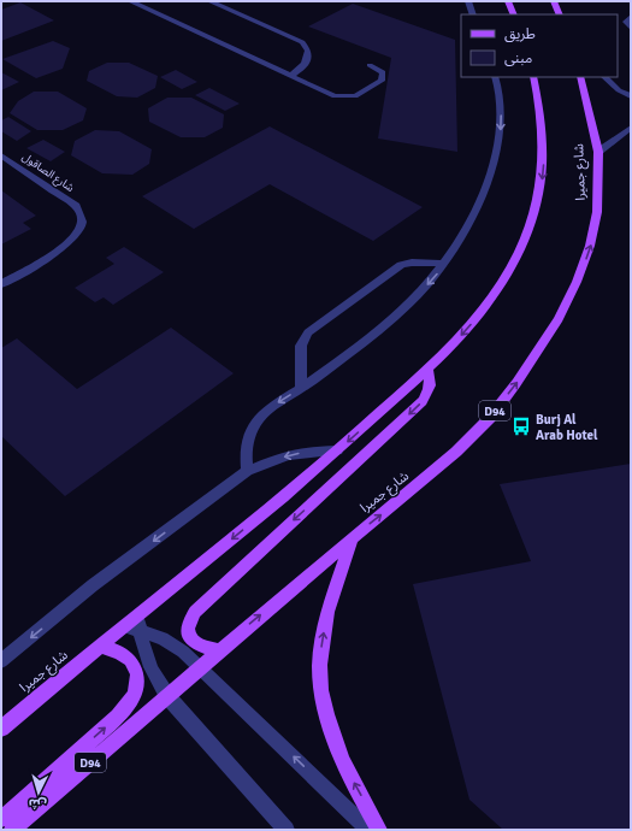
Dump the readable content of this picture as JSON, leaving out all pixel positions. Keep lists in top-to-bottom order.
{
  "streets": {
    "main road": ["شارع جميرا", "D94"],
    "street": ["شارع الصاقول"]
  },
  "places": {
    "bus stop": ["Burj Al Arab Hotel"]
  },
  "legend": ["طريق", "مبنى"],
  "north": "bottom"
}
